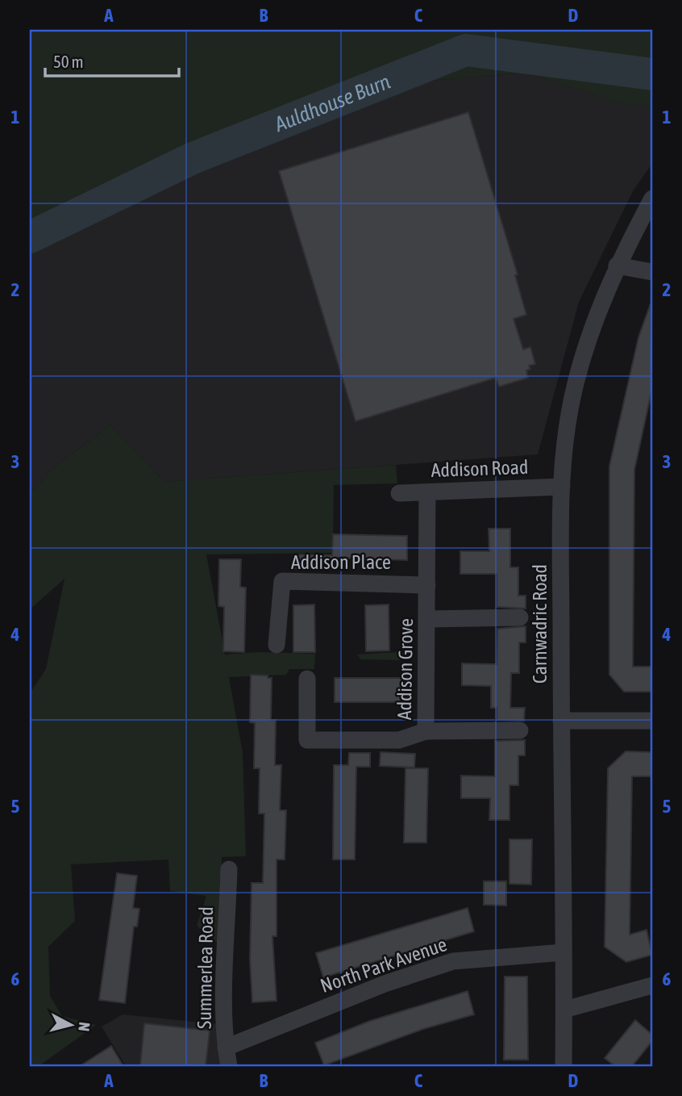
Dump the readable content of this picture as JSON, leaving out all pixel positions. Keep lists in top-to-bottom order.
{
  "streets": {
    "street": [
      "Addison Road",
      "Addison Place",
      "Carnwadric Road",
      "Addison Grove",
      "North Park Avenue",
      "Summerlea Road"
    ]
  },
  "crossings": [
    ["Addison Road", "Carnwadric Road"],
    ["Addison Road", "Addison Grove"],
    ["Addison Place", "Addison Grove"],
    ["Carnwadric Road", "North Park Avenue"],
    ["North Park Avenue", "Summerlea Road"]
  ],
  "water": ["Auldhouse Burn"],
  "scale_bar": "50 m",
  "north": "right",
  "grid": {
    "columns": [
      "A",
      "B",
      "C",
      "D"
    ],
    "rows": [
      "1",
      "2",
      "3",
      "4",
      "5",
      "6"
    ]
  }
}
